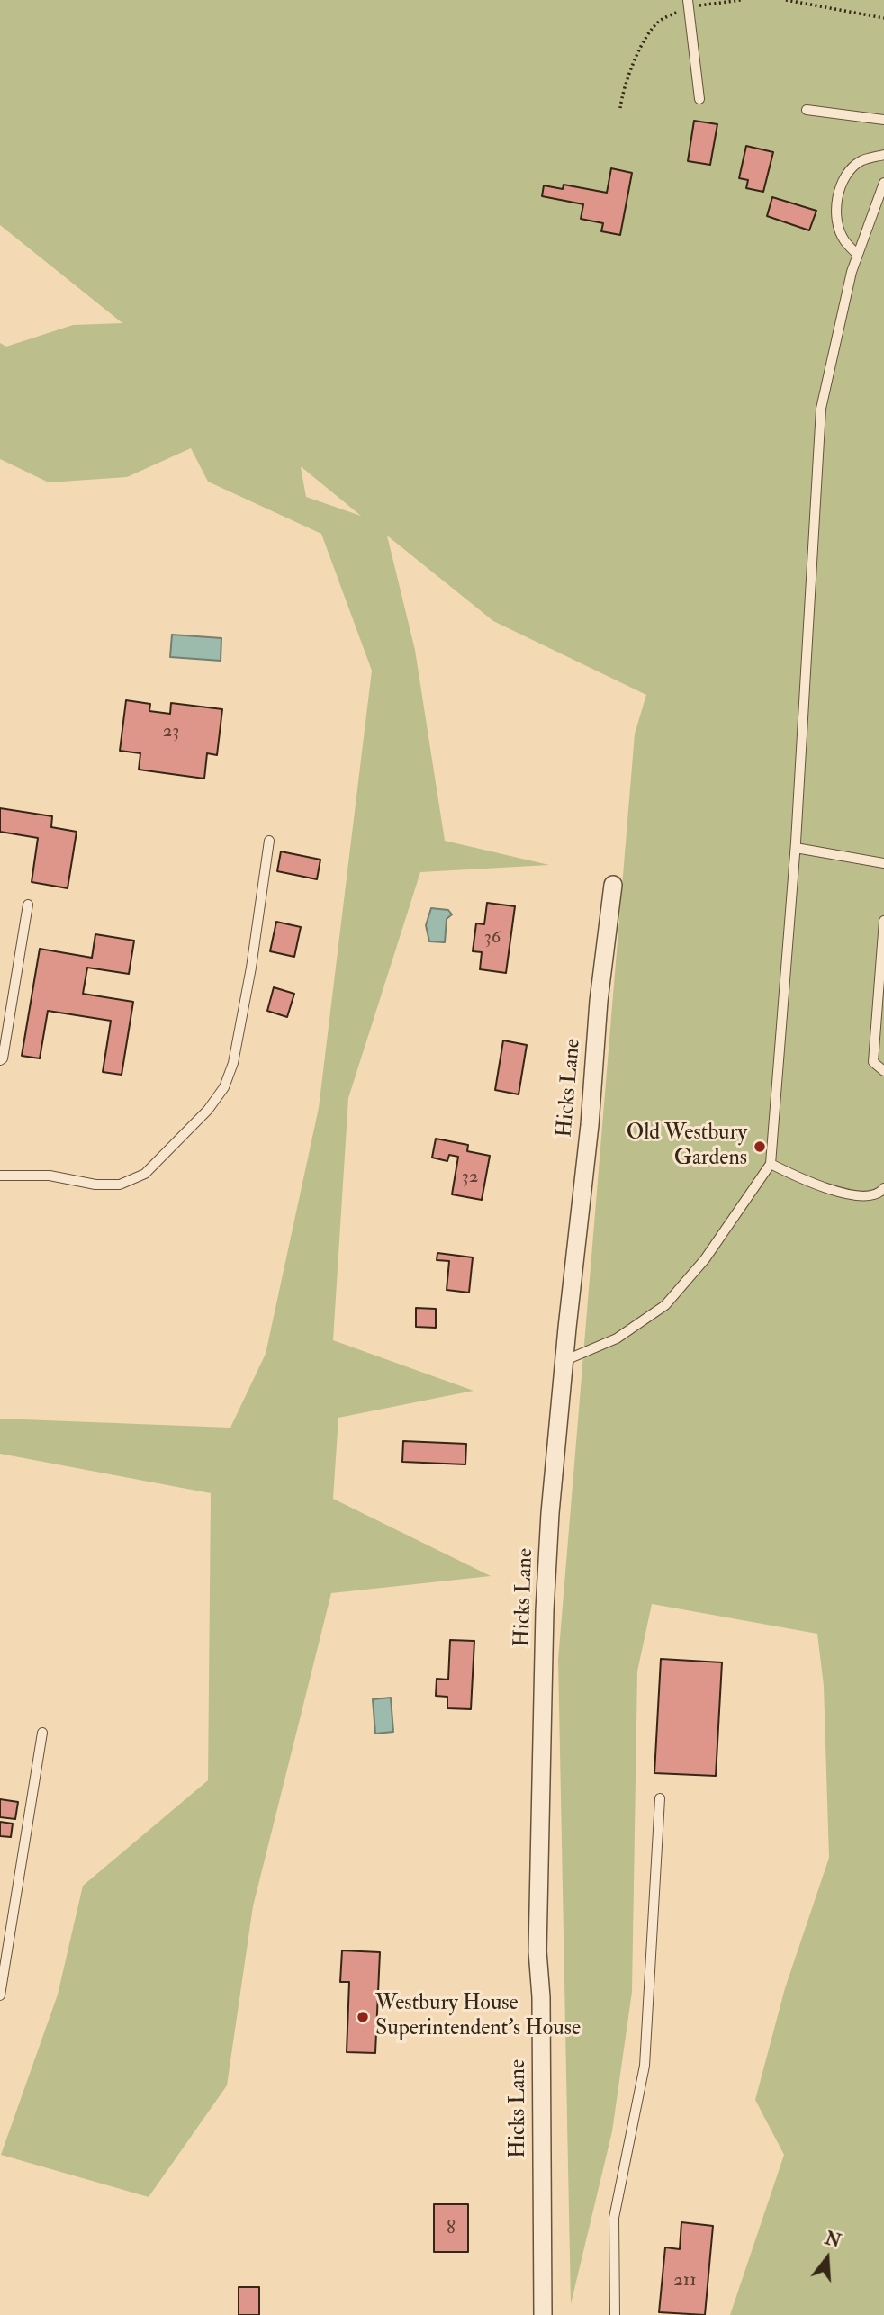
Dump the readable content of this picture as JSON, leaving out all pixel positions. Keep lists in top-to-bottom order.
{
  "streets": {
    "street": ["Hicks Lane"]
  },
  "places": ["Old Westbury Gardens", "Westbury House Superintendent's House"],
  "house_numbers": [
    "23",
    "36",
    "32",
    "8",
    "211"
  ],
  "north": "top"
}
